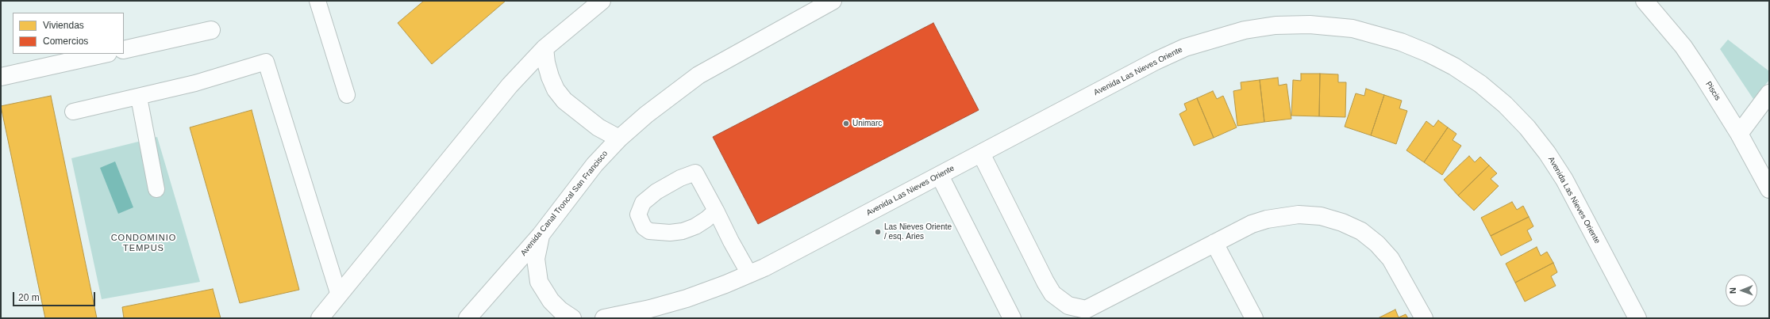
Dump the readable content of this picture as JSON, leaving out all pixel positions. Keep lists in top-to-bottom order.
{
  "streets": {
    "street": ["Avenida Las Nieves Oriente", "Piscis", "Avenida Canal Troncal San Francisco"]
  },
  "districts": ["CONDOMINIO TEMPUS"],
  "places": ["Unimarc", "Las Nieves Oriente / esq. Aries"],
  "legend": ["Viviendas", "Comercios"],
  "scale_bar": "20 m",
  "north": "left"
}
